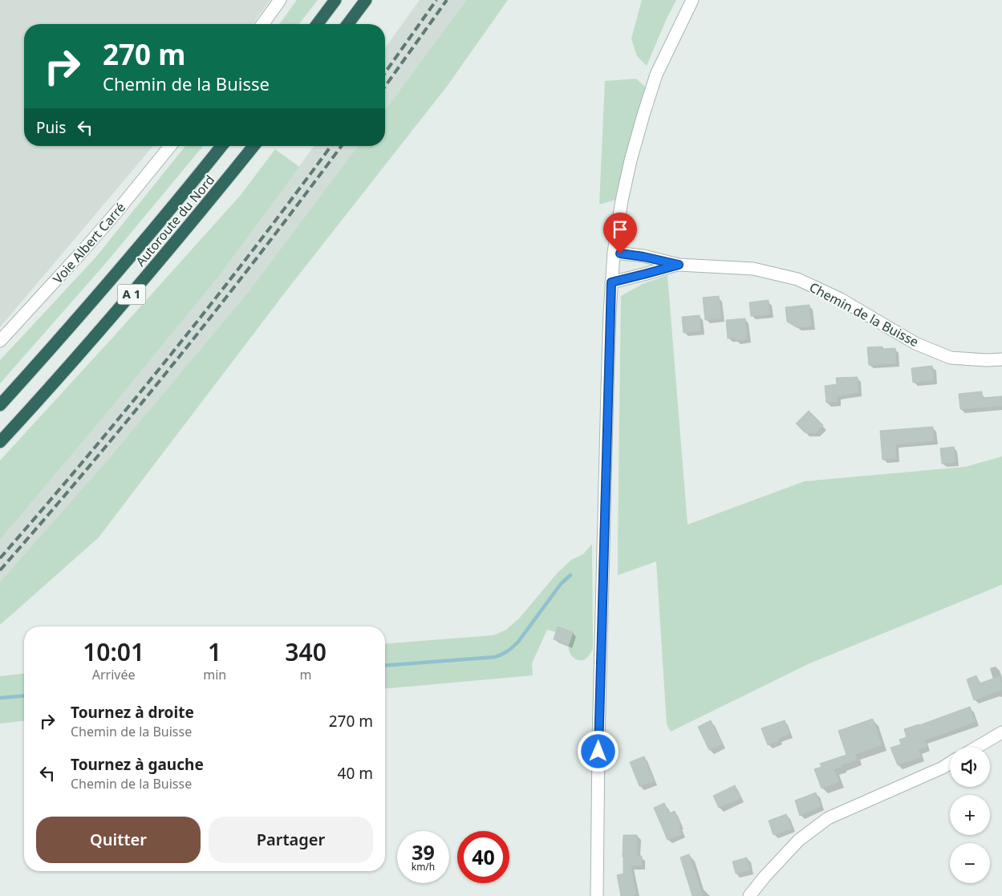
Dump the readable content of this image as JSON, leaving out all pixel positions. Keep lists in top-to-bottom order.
{
  "streets": {
    "highway": ["Autoroute du Nord", "A 1"],
    "street": ["Voie Albert Carré", "Chemin de la Buisse"]
  },
  "page": {
    "turn": ["270 m", "Chemin de la Buisse"],
    "then": "Puis",
    "eta": [
      "10:01",
      "Arrivée",
      "1",
      "min",
      "340",
      "m"
    ],
    "list": [
      {
        "name": "Tournez à droite",
        "note": "Chemin de la Buisse",
        "value": "270 m"
      },
      {
        "name": "Tournez à gauche",
        "note": "Chemin de la Buisse",
        "value": "40 m"
      }
    ],
    "map_buttons": ["+", "−"],
    "buttons": ["Quitter", "Partager"],
    "speed": "39 km/h",
    "limit": "40"
  }
}
